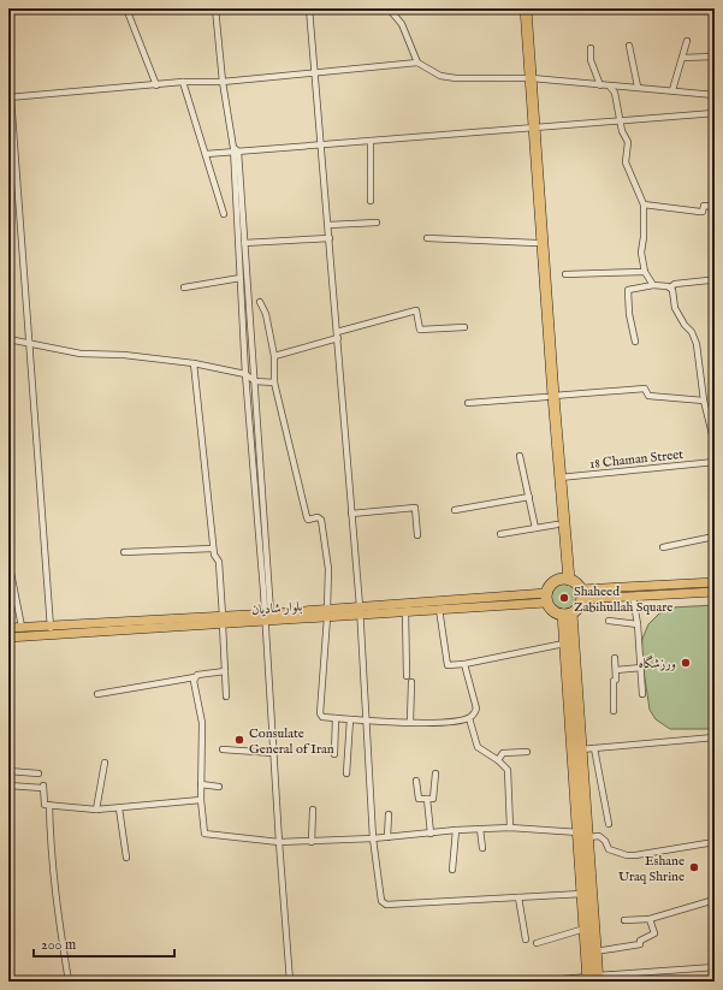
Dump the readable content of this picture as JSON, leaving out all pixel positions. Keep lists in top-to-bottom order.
{
  "streets": {
    "main road": ["بلوار شادیان"],
    "street": ["18 Chaman Street"]
  },
  "places": [
    "Shaheed Zabihullah Square",
    "ورزشگاه",
    "Consulate General of Iran",
    "Eshane Uraq Shrine"
  ],
  "scale_bar": "200 m"
}
